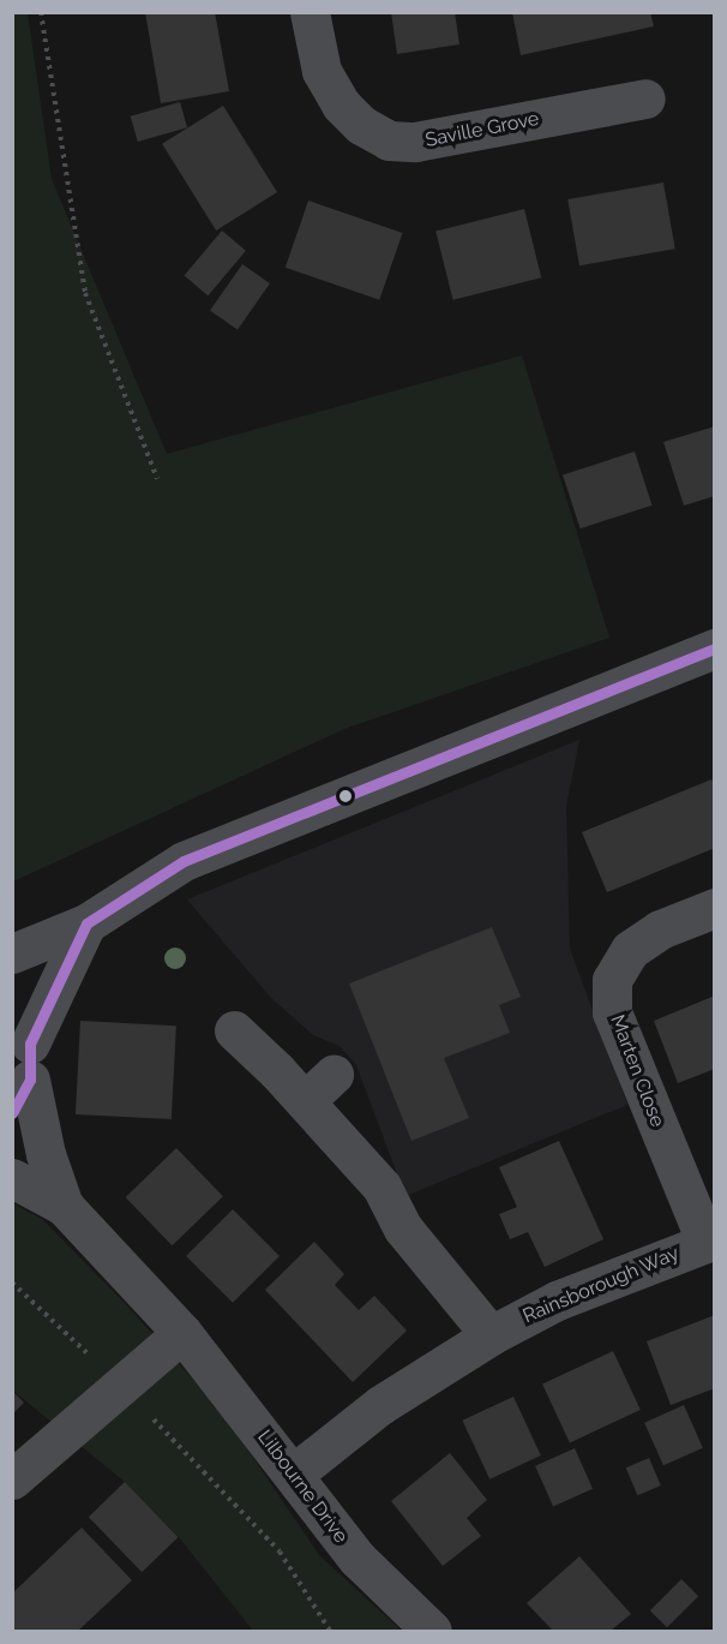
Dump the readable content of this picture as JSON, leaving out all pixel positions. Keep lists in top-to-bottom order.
{
  "streets": {
    "street": [
      "Saville Grove",
      "Marten Close",
      "Rainsborough Way",
      "Lilbourne Drive"
    ]
  },
  "crossings": [
    ["Marten Close", "Rainsborough Way"],
    ["Rainsborough Way", "Lilbourne Drive"]
  ]
}
